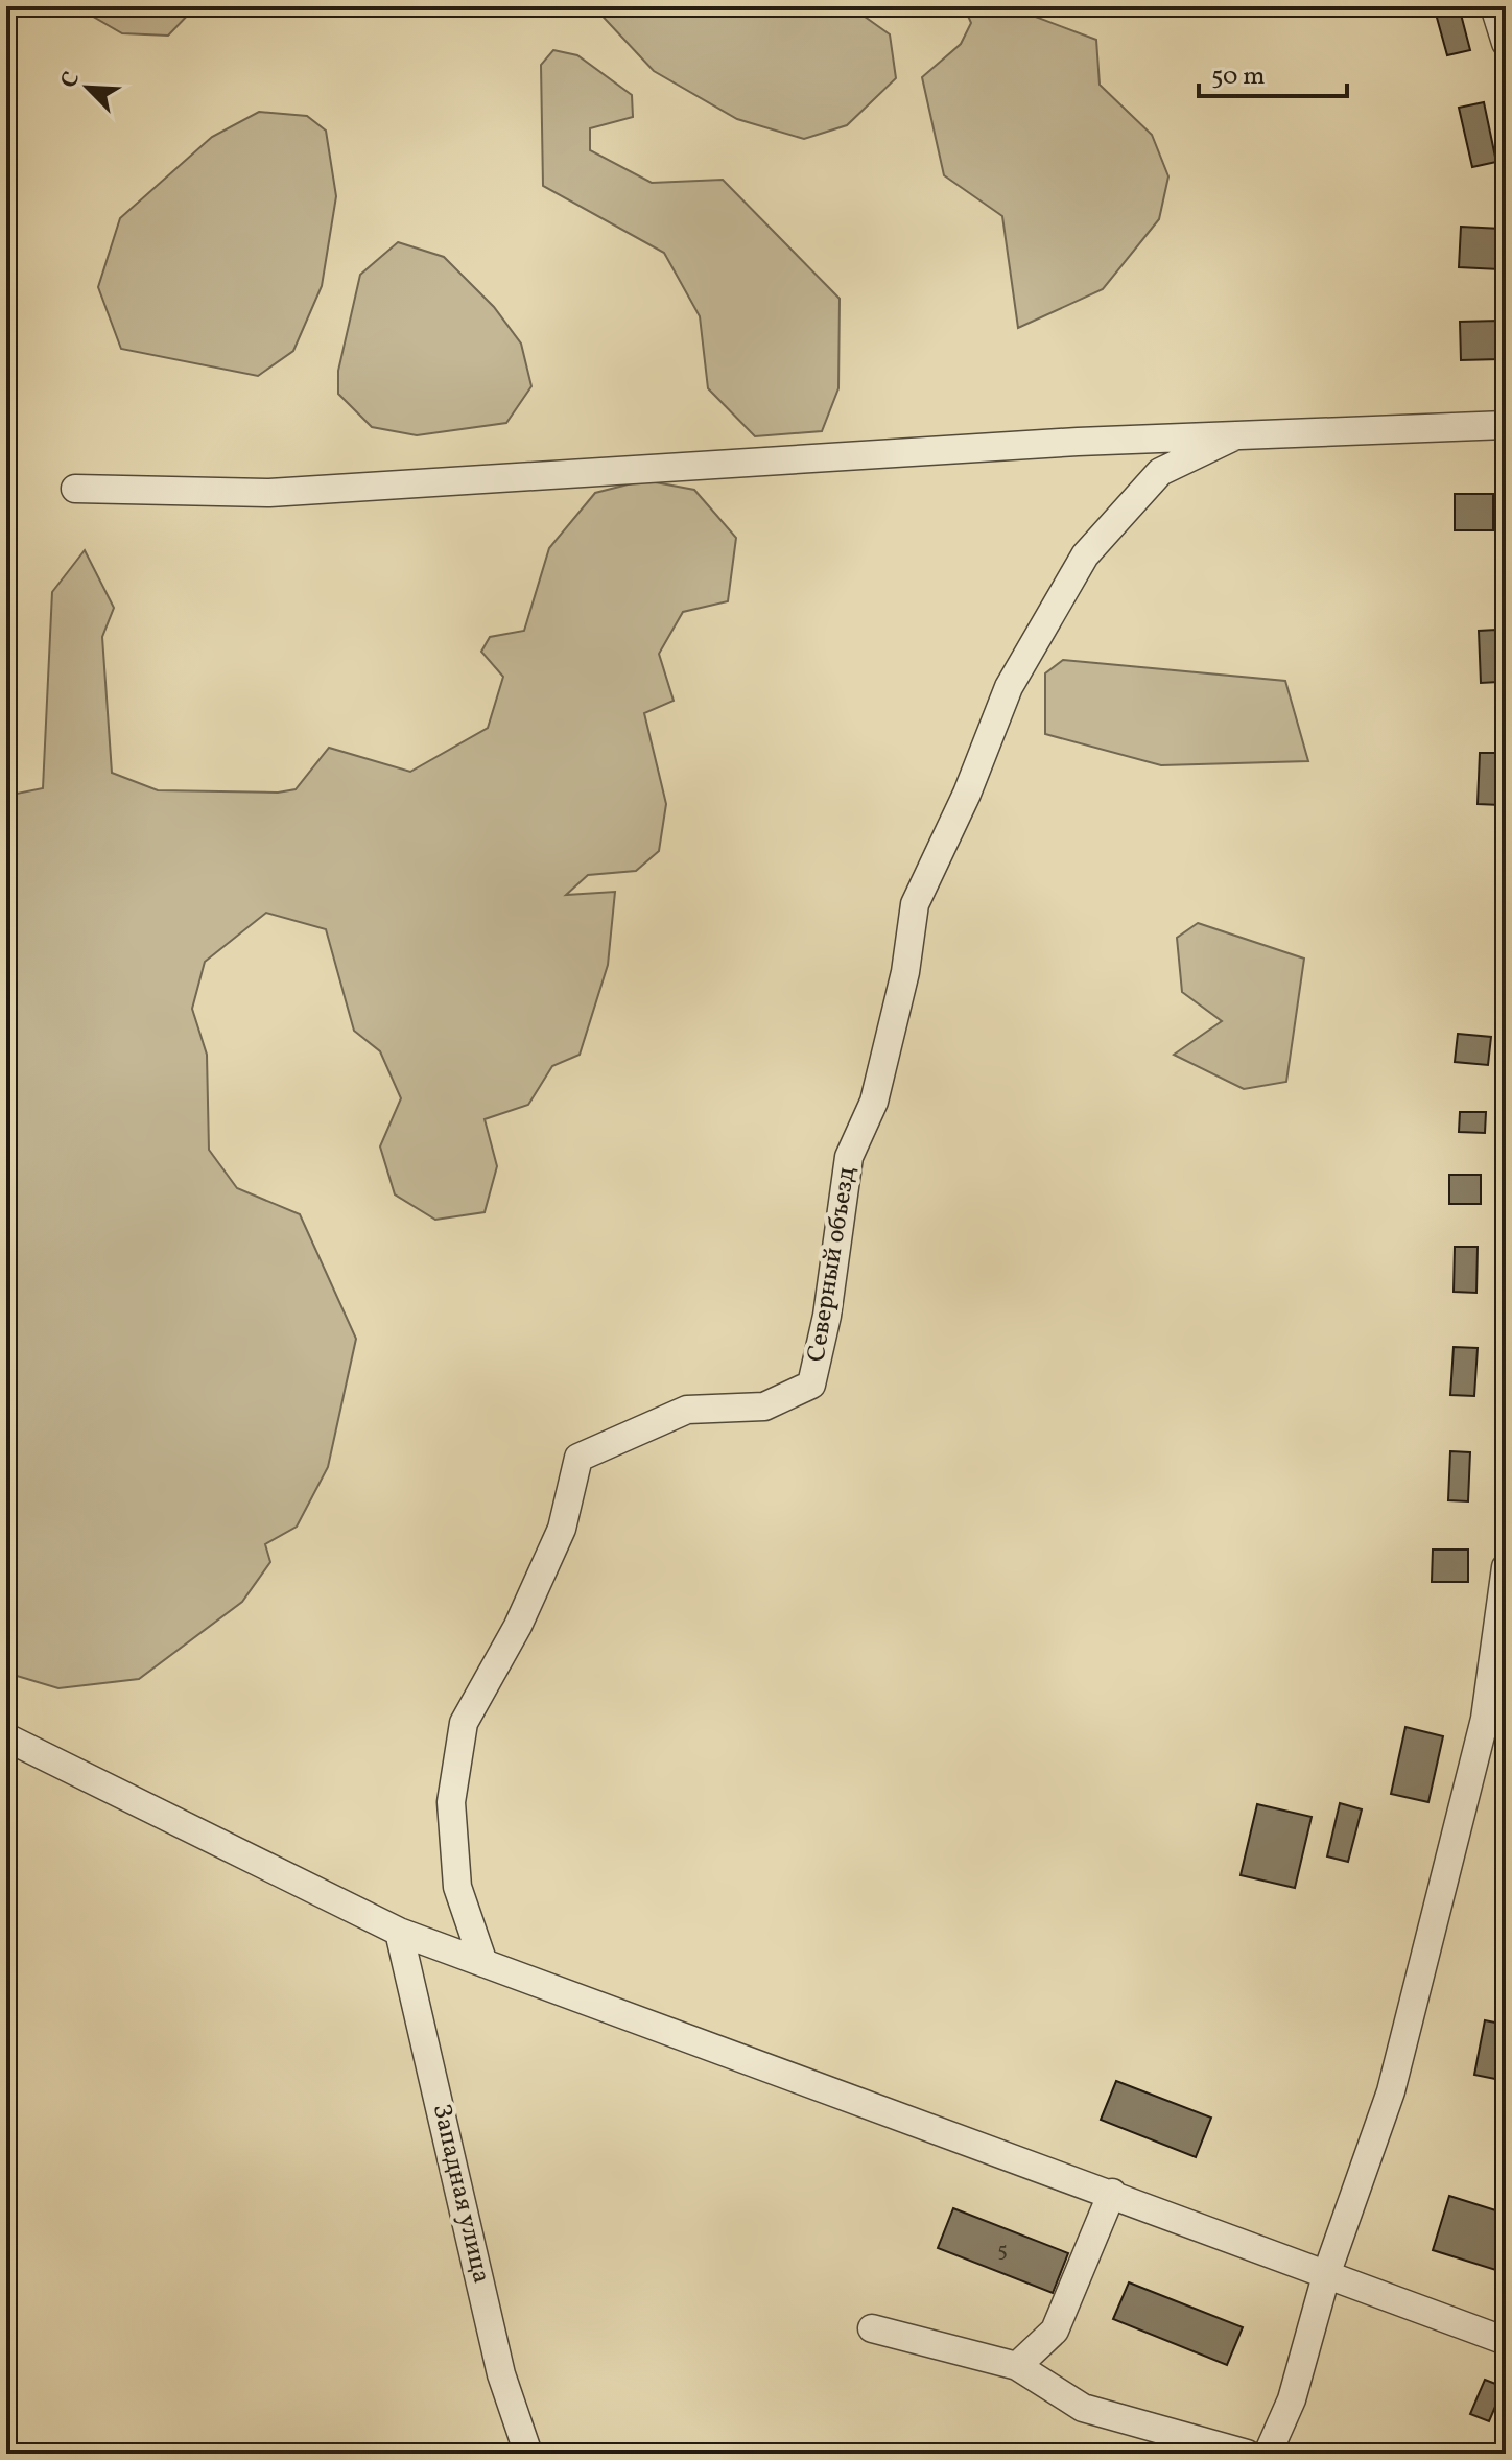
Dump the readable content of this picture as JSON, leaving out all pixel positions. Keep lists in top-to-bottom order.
{
  "streets": {
    "street": ["Северный объезд", "Западная улица"]
  },
  "house_numbers": ["5"],
  "scale_bar": "50 m",
  "north": "top left"
}
